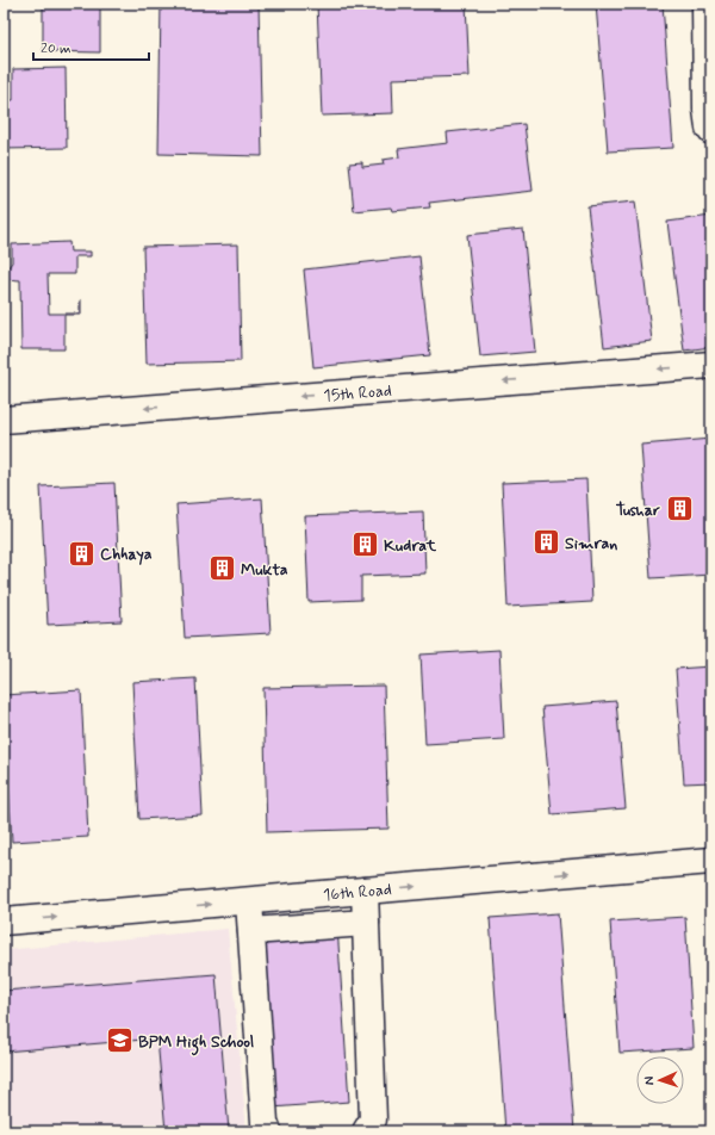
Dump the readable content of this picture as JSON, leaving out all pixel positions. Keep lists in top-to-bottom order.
{
  "streets": {
    "street": ["15th Road", "16th Road"]
  },
  "one_way": ["15th Road", "16th Road"],
  "places": {
    "building": [
      "Tushar",
      "Simran",
      "Kudrat",
      "Chhaya",
      "Mukta"
    ],
    "school or university": ["BPM High School"]
  },
  "scale_bar": "20 m",
  "north": "left"
}
